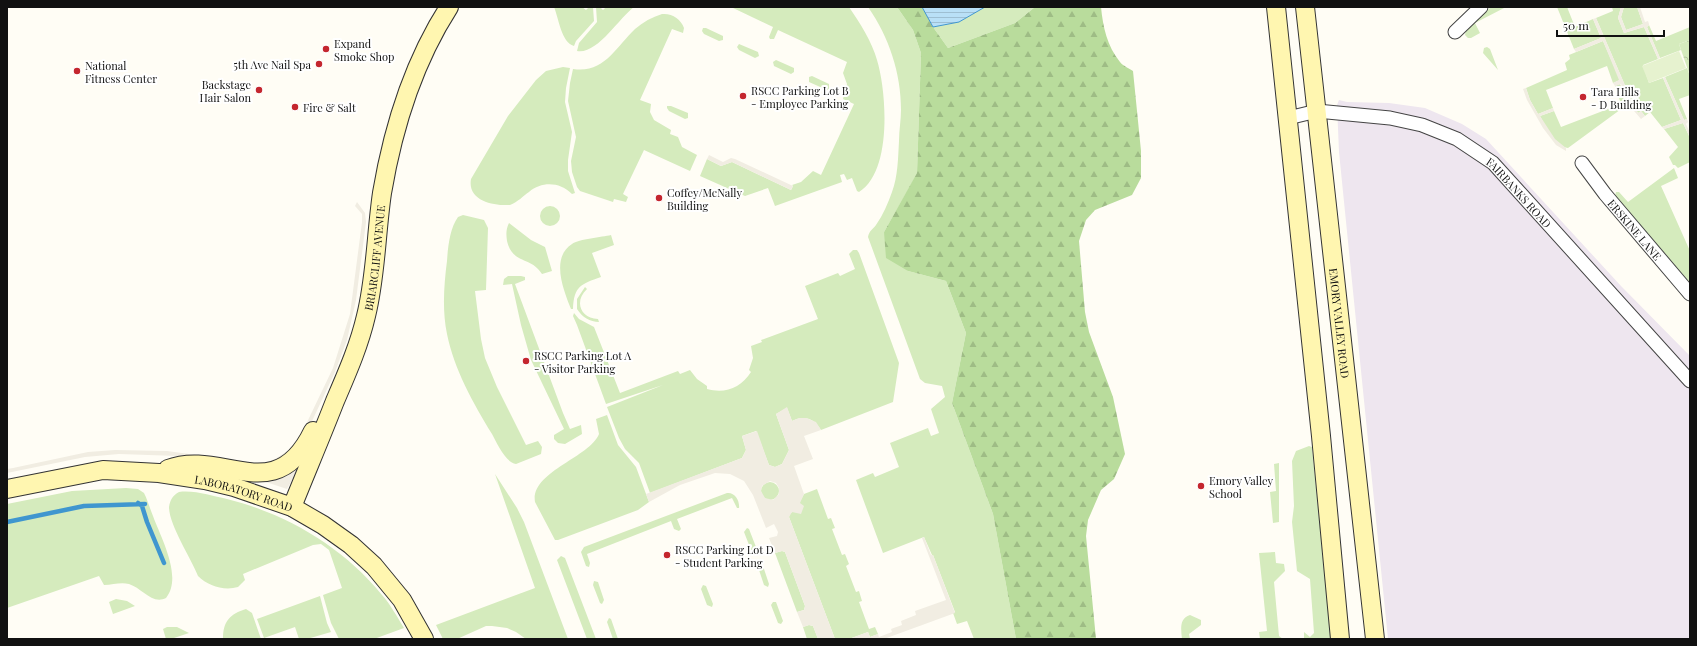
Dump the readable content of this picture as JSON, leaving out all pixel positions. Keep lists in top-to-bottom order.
{
  "streets": {
    "street": [
      "FAIRBANKS ROAD",
      "ERSKINE LANE",
      "BRIARCLIFF AVENUE",
      "EMORY VALLEY ROAD",
      "LABORATORY ROAD"
    ]
  },
  "crossings": [
    ["FAIRBANKS ROAD", "EMORY VALLEY ROAD"],
    ["BRIARCLIFF AVENUE", "LABORATORY ROAD"]
  ],
  "places": [
    "Expand Smoke Shop",
    "5th Ave Nail Spa",
    "National Fitness Center",
    "Backstage Hair Salon",
    "RSCC Parking Lot B - Employee Parking",
    "Tara Hills - D Building",
    "Fire & Salt",
    "Coffey/McNally Building",
    "RSCC Parking Lot A - Visitor Parking",
    "Emory Valley School",
    "RSCC Parking Lot D - Student Parking"
  ],
  "scale_bar": "50 m"
}
